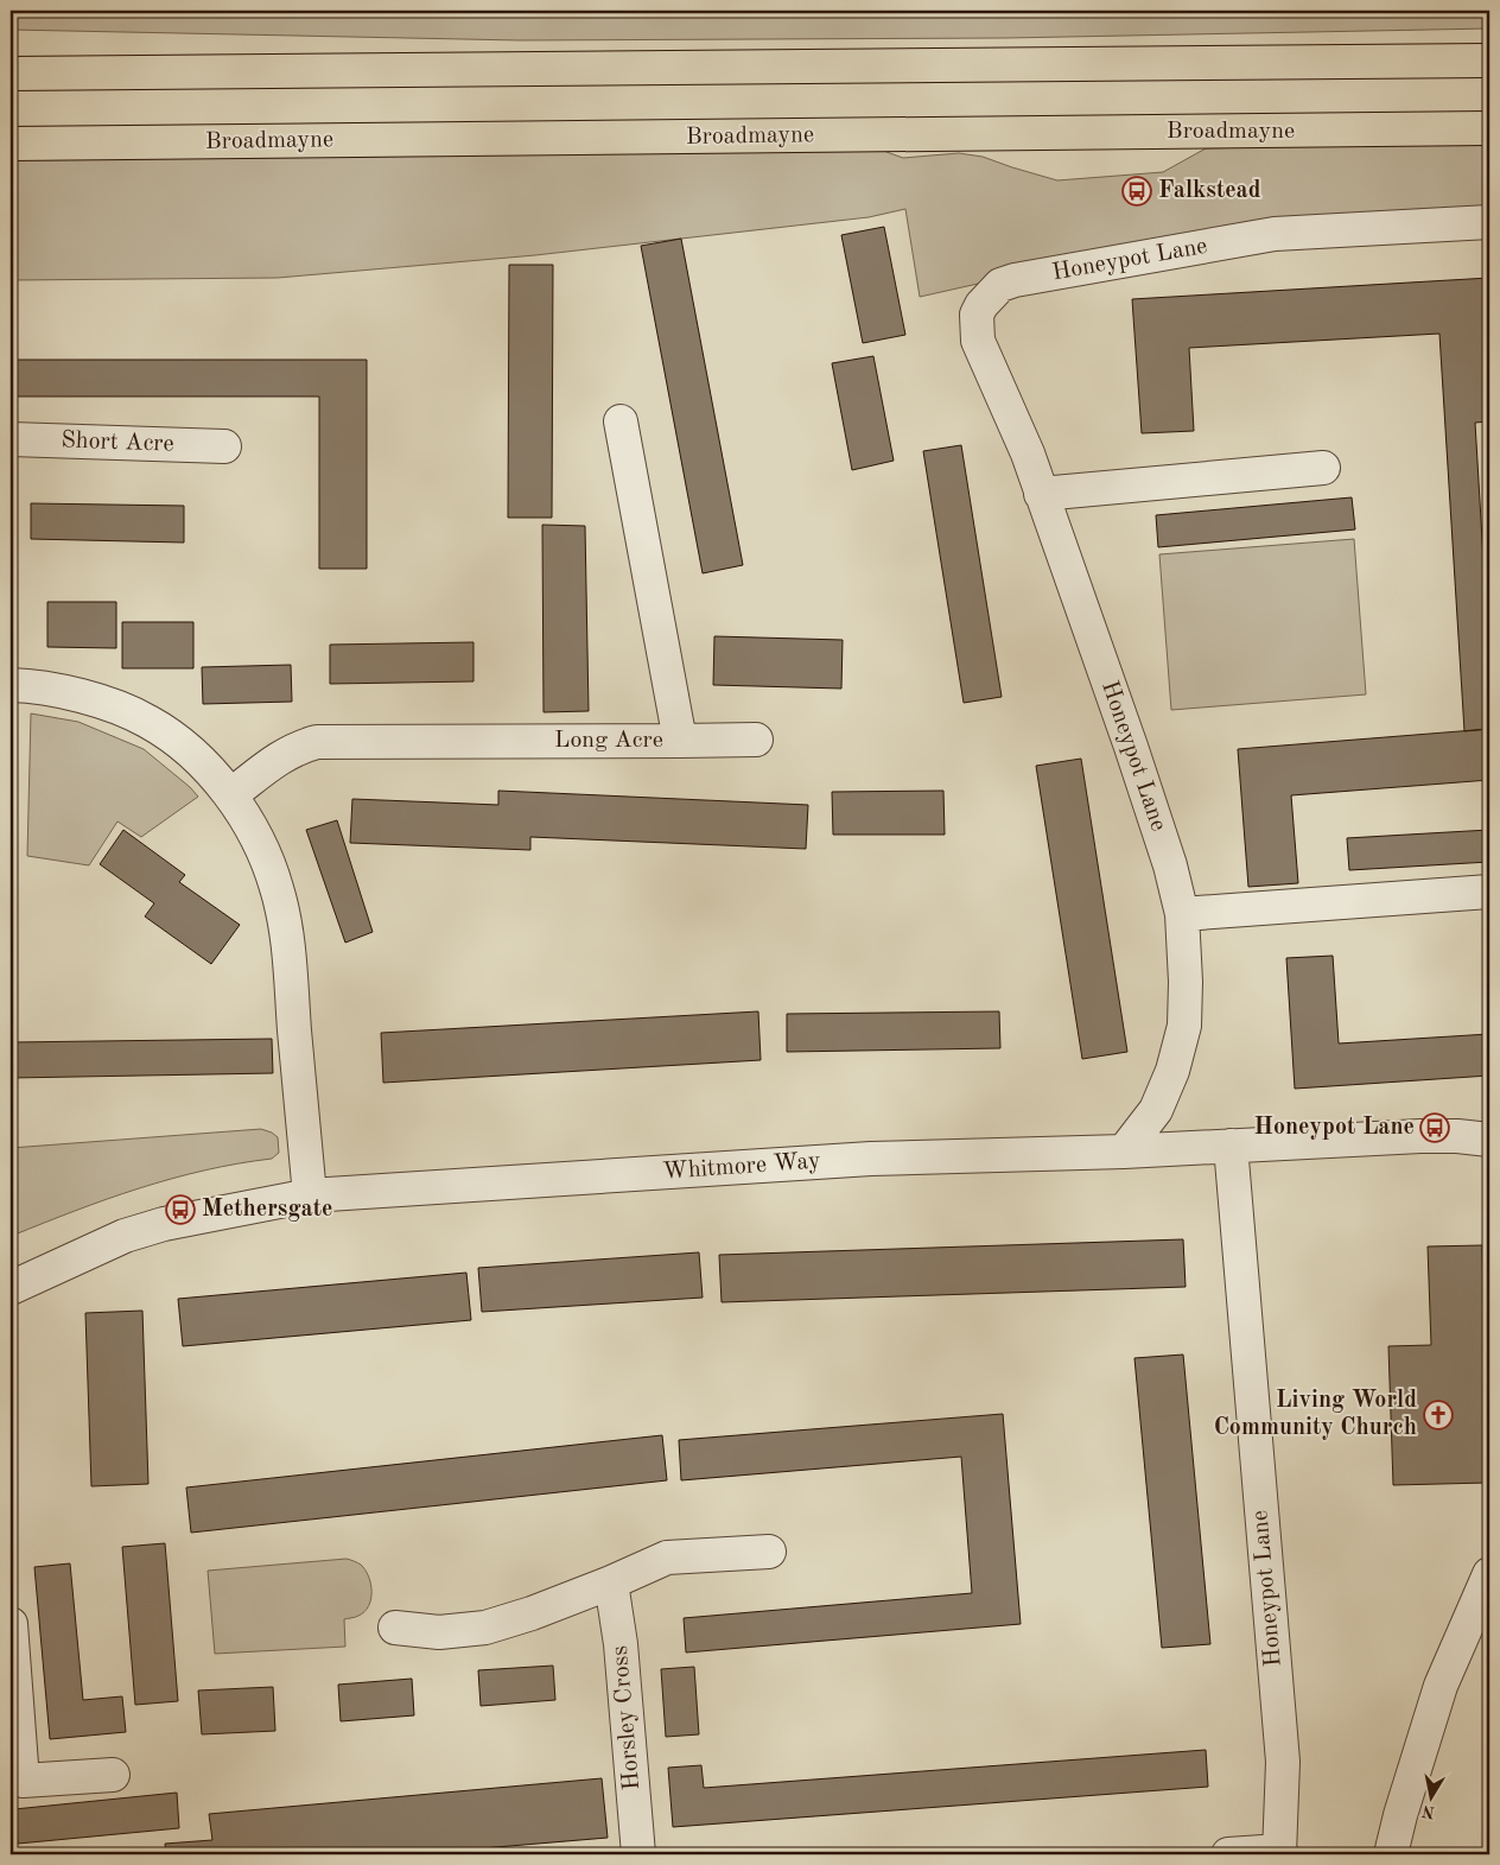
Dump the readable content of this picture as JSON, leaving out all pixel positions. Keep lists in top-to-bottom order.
{
  "streets": {
    "main road": ["Broadmayne"],
    "street": [
      "Honeypot Lane",
      "Short Acre",
      "Long Acre",
      "Whitmore Way",
      "Horsley Cross"
    ]
  },
  "crossings": [
    ["Honeypot Lane", "Whitmore Way"]
  ],
  "places": {
    "bus stop": ["Falkstead", "Honeypot Lane", "Methersgate"],
    "church": ["Living World Community Church"]
  },
  "north": "bottom"
}
